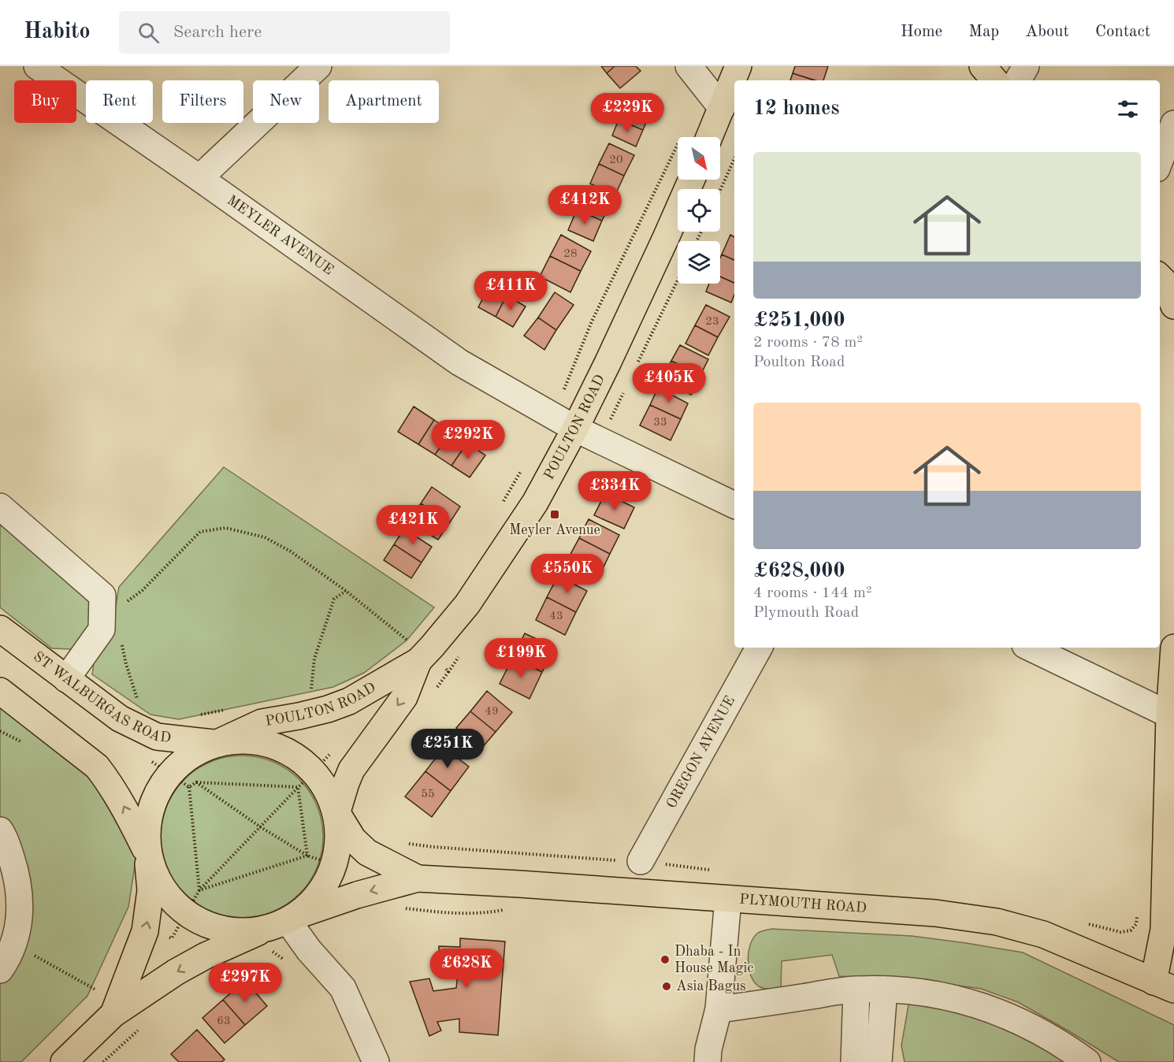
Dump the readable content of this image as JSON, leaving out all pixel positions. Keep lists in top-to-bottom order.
{
  "streets": {
    "main road": ["POULTON ROAD", "ST WALBURGAS ROAD", "PLYMOUTH ROAD"],
    "street": ["MEYLER AVENUE", "OREGON AVENUE"]
  },
  "crossings": [
    ["MEYLER AVENUE", "POULTON ROAD"],
    ["POULTON ROAD", "ST WALBURGAS ROAD"],
    ["POULTON ROAD", "PLYMOUTH ROAD"],
    ["ST WALBURGAS ROAD", "PLYMOUTH ROAD"]
  ],
  "places": {
    "transit": ["Meyler Avenue"],
    "other": ["Dhaba - In House Magic", "Asia Bagus"]
  },
  "house_numbers": [
    "20",
    "28",
    "23",
    "33",
    "43",
    "49",
    "55",
    "63"
  ],
  "north": "bottom right",
  "page": {
    "header": "Habito",
    "search": "Search here",
    "nav": [
      "Home",
      "Map",
      "About",
      "Contact"
    ],
    "chip": [
      "Buy",
      "Rent",
      "Filters",
      "New",
      "Apartment"
    ],
    "heading": "12 homes",
    "price": [
      "£229K",
      "£412K",
      "£411K",
      "£405K",
      "£292K",
      "£334K",
      "£421K",
      "£550K",
      "£199K",
      "£251K",
      "£628K",
      "£297K"
    ],
    "list": [
      {
        "name": "£251,000",
        "note": "2 rooms · 78 m² · Poulton Road"
      },
      {
        "name": "£628,000",
        "note": "4 rooms · 144 m² · Plymouth Road"
      }
    ]
  }
}
